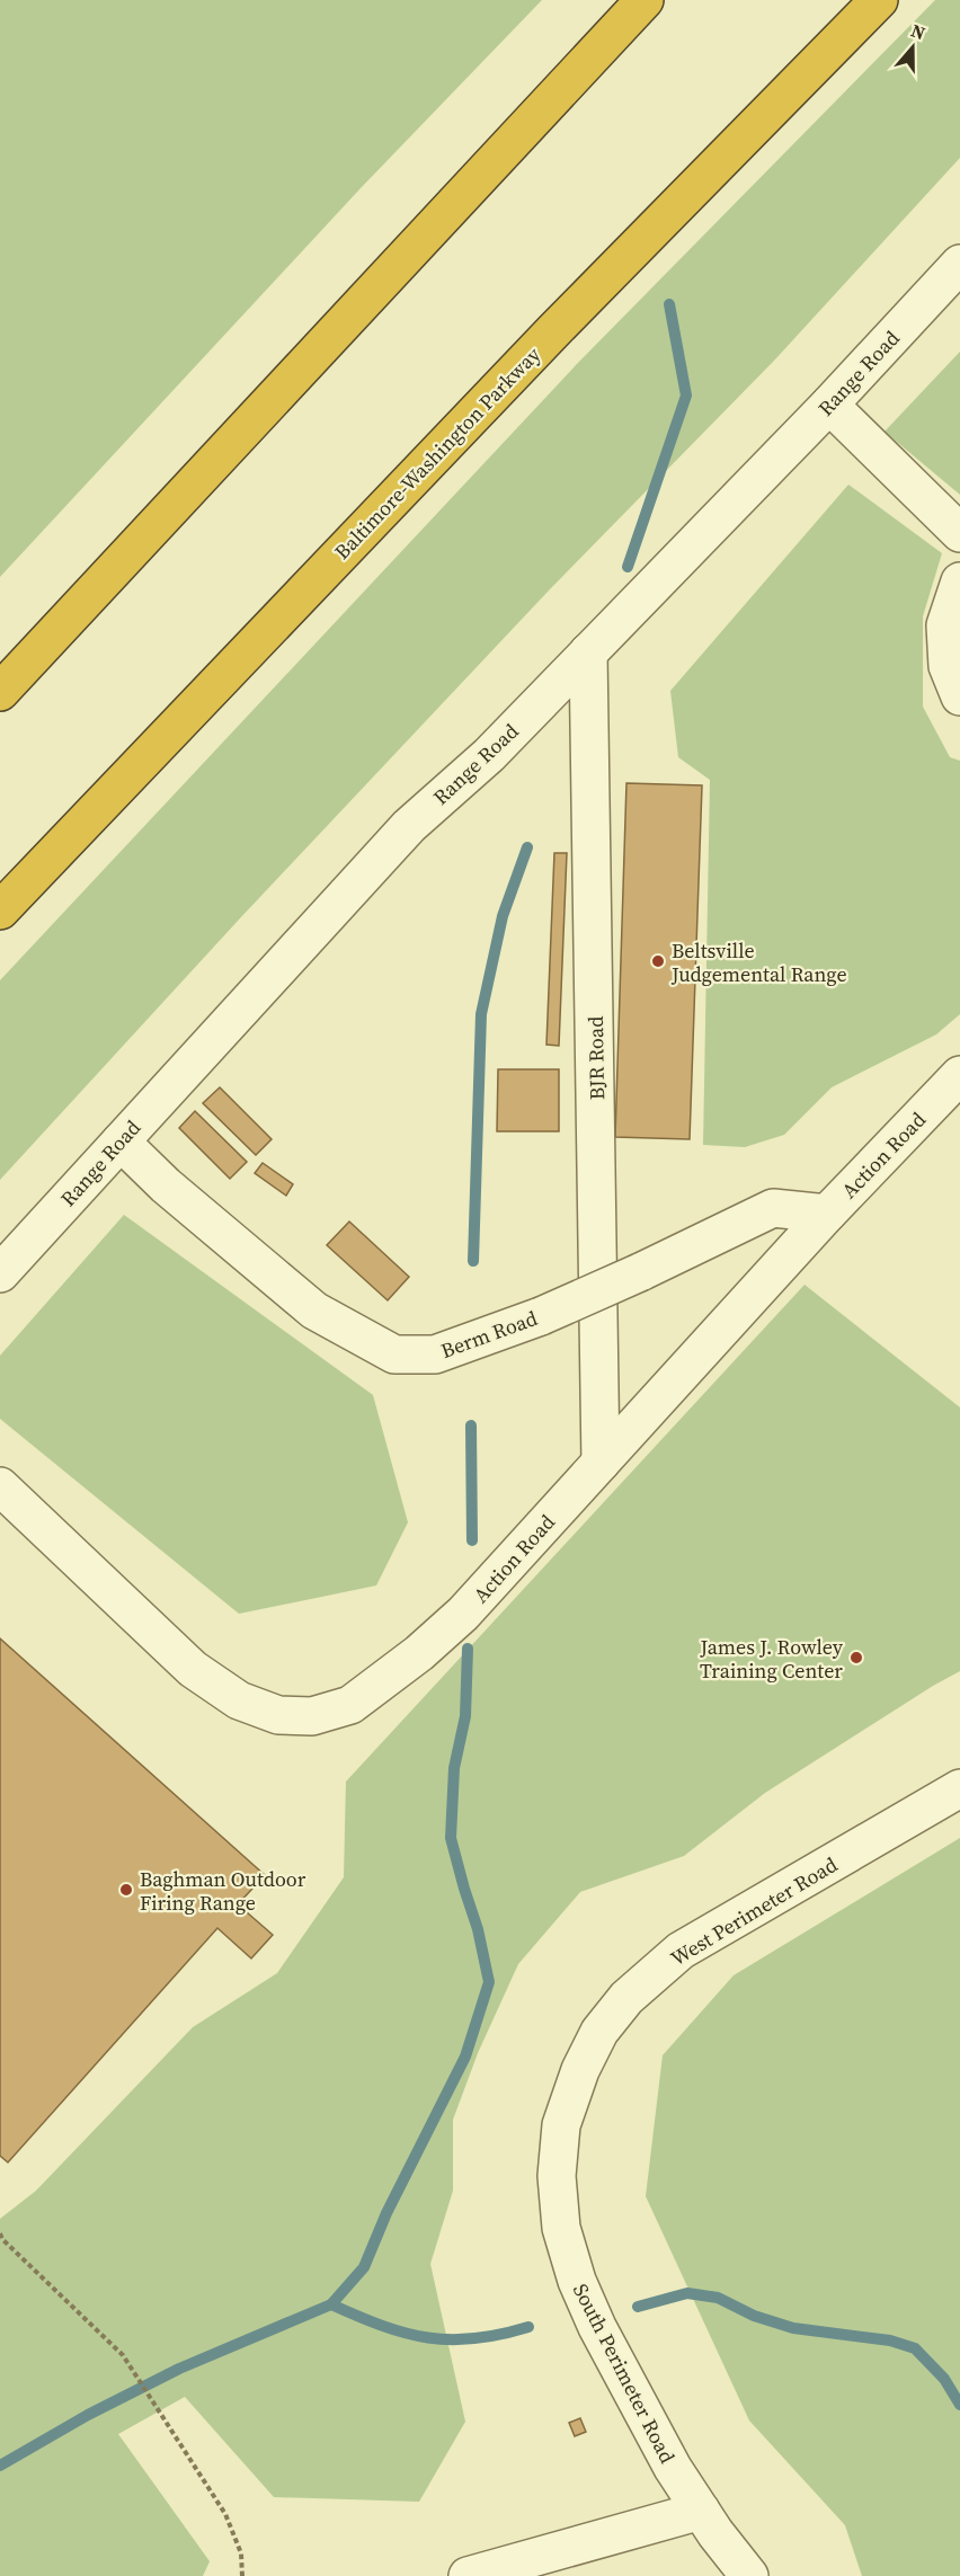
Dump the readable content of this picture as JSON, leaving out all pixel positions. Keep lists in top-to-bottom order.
{
  "streets": {
    "highway": ["Baltimore-Washington Parkway"],
    "lane": [
      "Range Road",
      "BJR Road",
      "Action Road",
      "Berm Road",
      "West Perimeter Road",
      "South Perimeter Road"
    ]
  },
  "crossings": [
    ["Range Road", "BJR Road"],
    ["Range Road", "Berm Road"],
    ["BJR Road", "Action Road"],
    ["Action Road", "Berm Road"],
    ["West Perimeter Road", "South Perimeter Road"]
  ],
  "places": ["Beltsville Judgemental Range", "James J. Rowley Training Center", "Baghman Outdoor Firing Range"],
  "north": "top"
}
